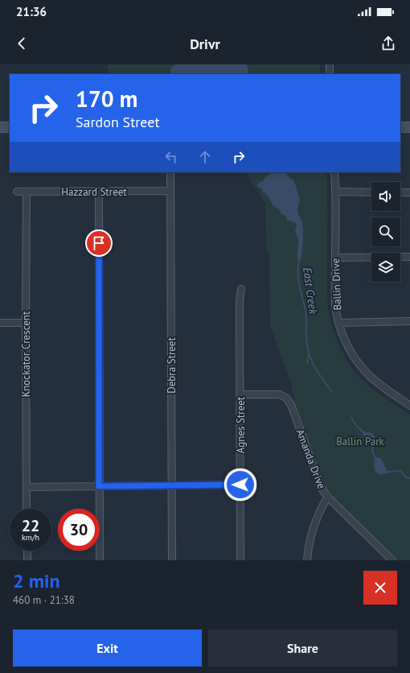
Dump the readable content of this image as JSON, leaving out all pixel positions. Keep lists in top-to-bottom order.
{
  "streets": {
    "street": [
      "Hazzard Street",
      "Ballin Drive",
      "Knockator Crescent",
      "Debra Street",
      "Agnes Street",
      "Amanda Drive"
    ]
  },
  "crossings": [
    ["Hazzard Street", "Knockator Crescent"],
    ["Hazzard Street", "Debra Street"],
    ["Agnes Street", "Amanda Drive"]
  ],
  "water": ["East Creek"],
  "parks": ["Ballin Park"],
  "page": {
    "status": "21:36",
    "header": "Drivr",
    "turn": ["170 m", "Sardon Street"],
    "speed": "22 km/h",
    "limit": "30",
    "heading": ["2 min", "460 m · 21:38"],
    "buttons": ["Exit", "Share"]
  }
}
